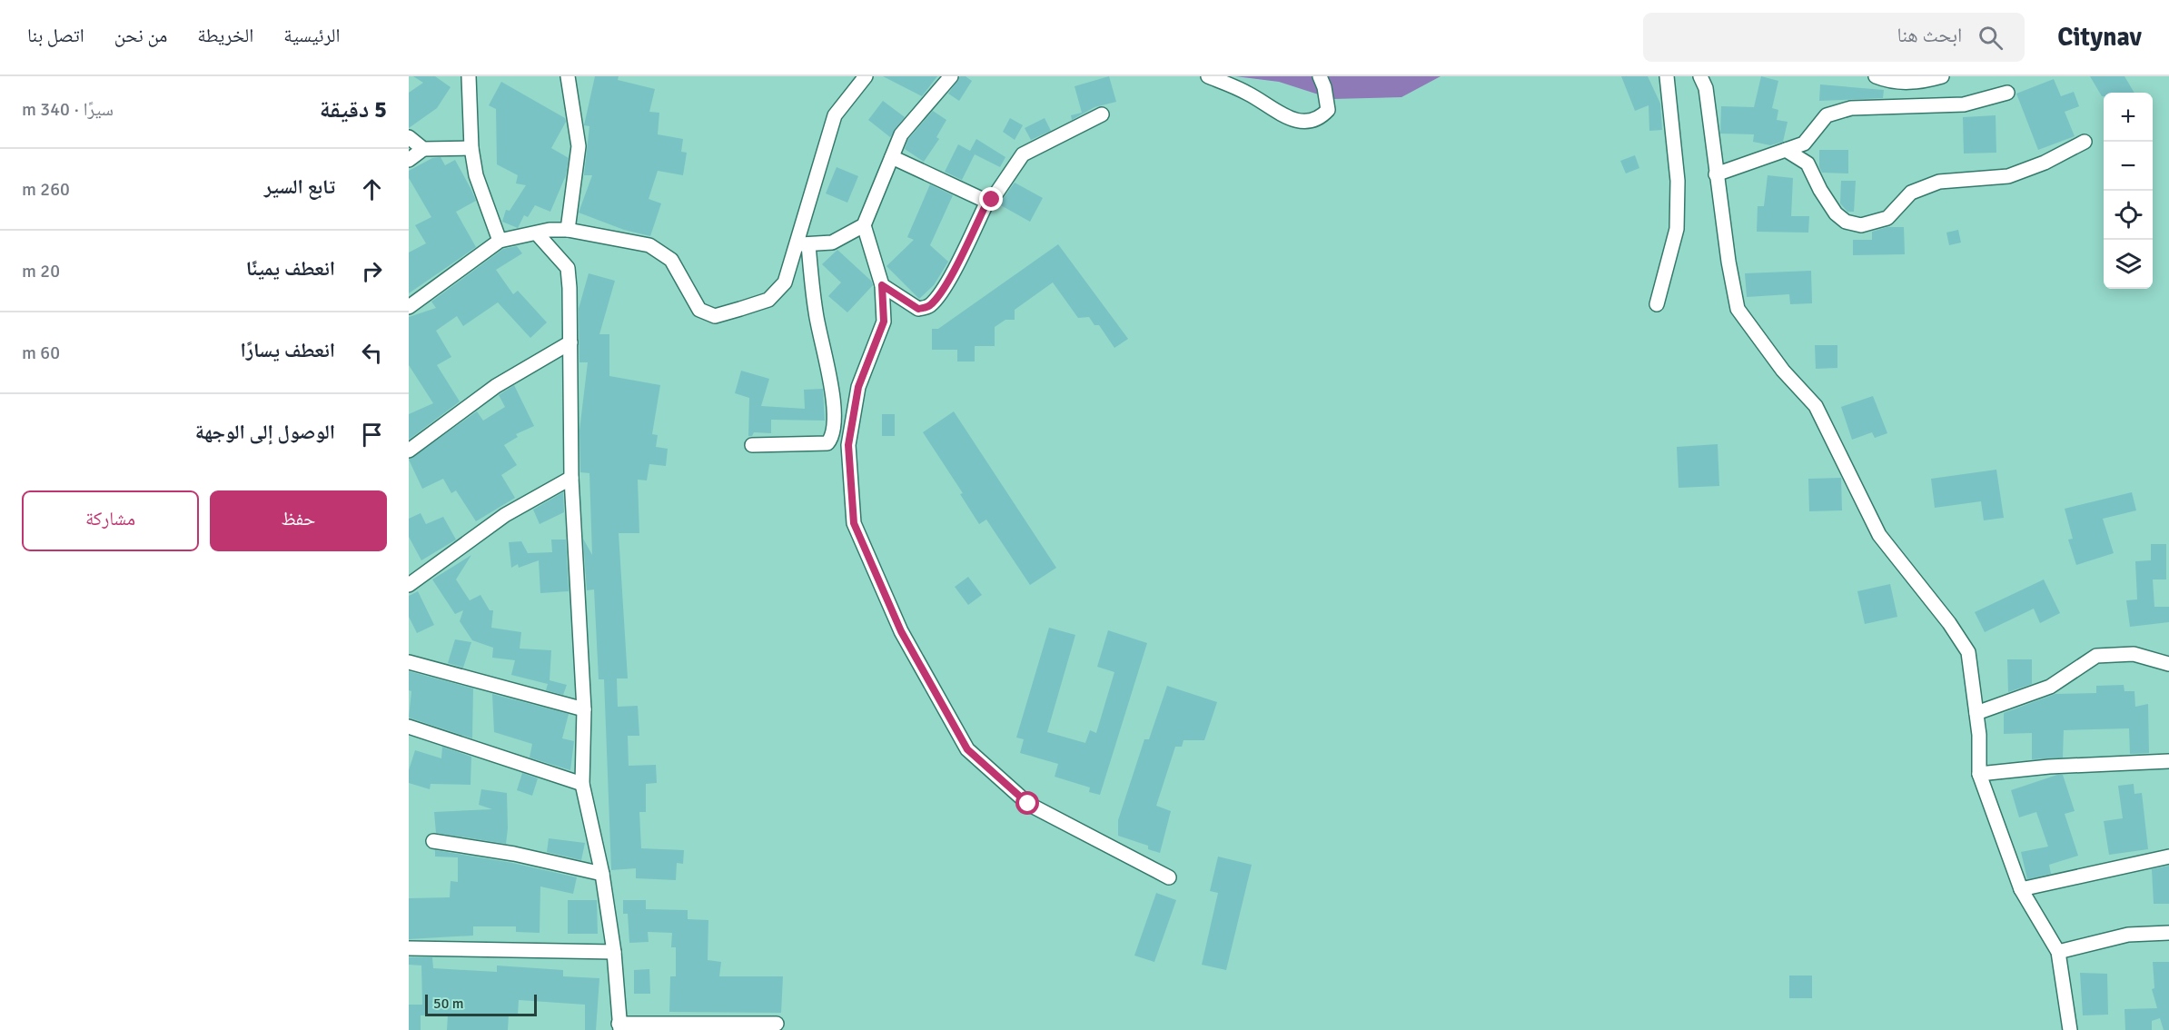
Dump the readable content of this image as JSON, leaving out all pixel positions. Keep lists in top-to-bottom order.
{
  "scale_bar": "50 m",
  "page": {
    "header": "Citynav",
    "search": "ابحث هنا",
    "nav": [
      "الرئيسية",
      "الخريطة",
      "من نحن",
      "اتصل بنا"
    ],
    "heading": ["5 دقيقة", "سيرًا · 340 m"],
    "map_buttons": ["+", "−"],
    "list": [
      ["تابع السير", "260 m"],
      ["انعطف يمينًا", "20 m"],
      ["انعطف يسارًا", "60 m"],
      "الوصول إلى الوجهة"
    ],
    "buttons": ["حفظ", "مشاركة"],
    "scale": "50 m"
  }
}
